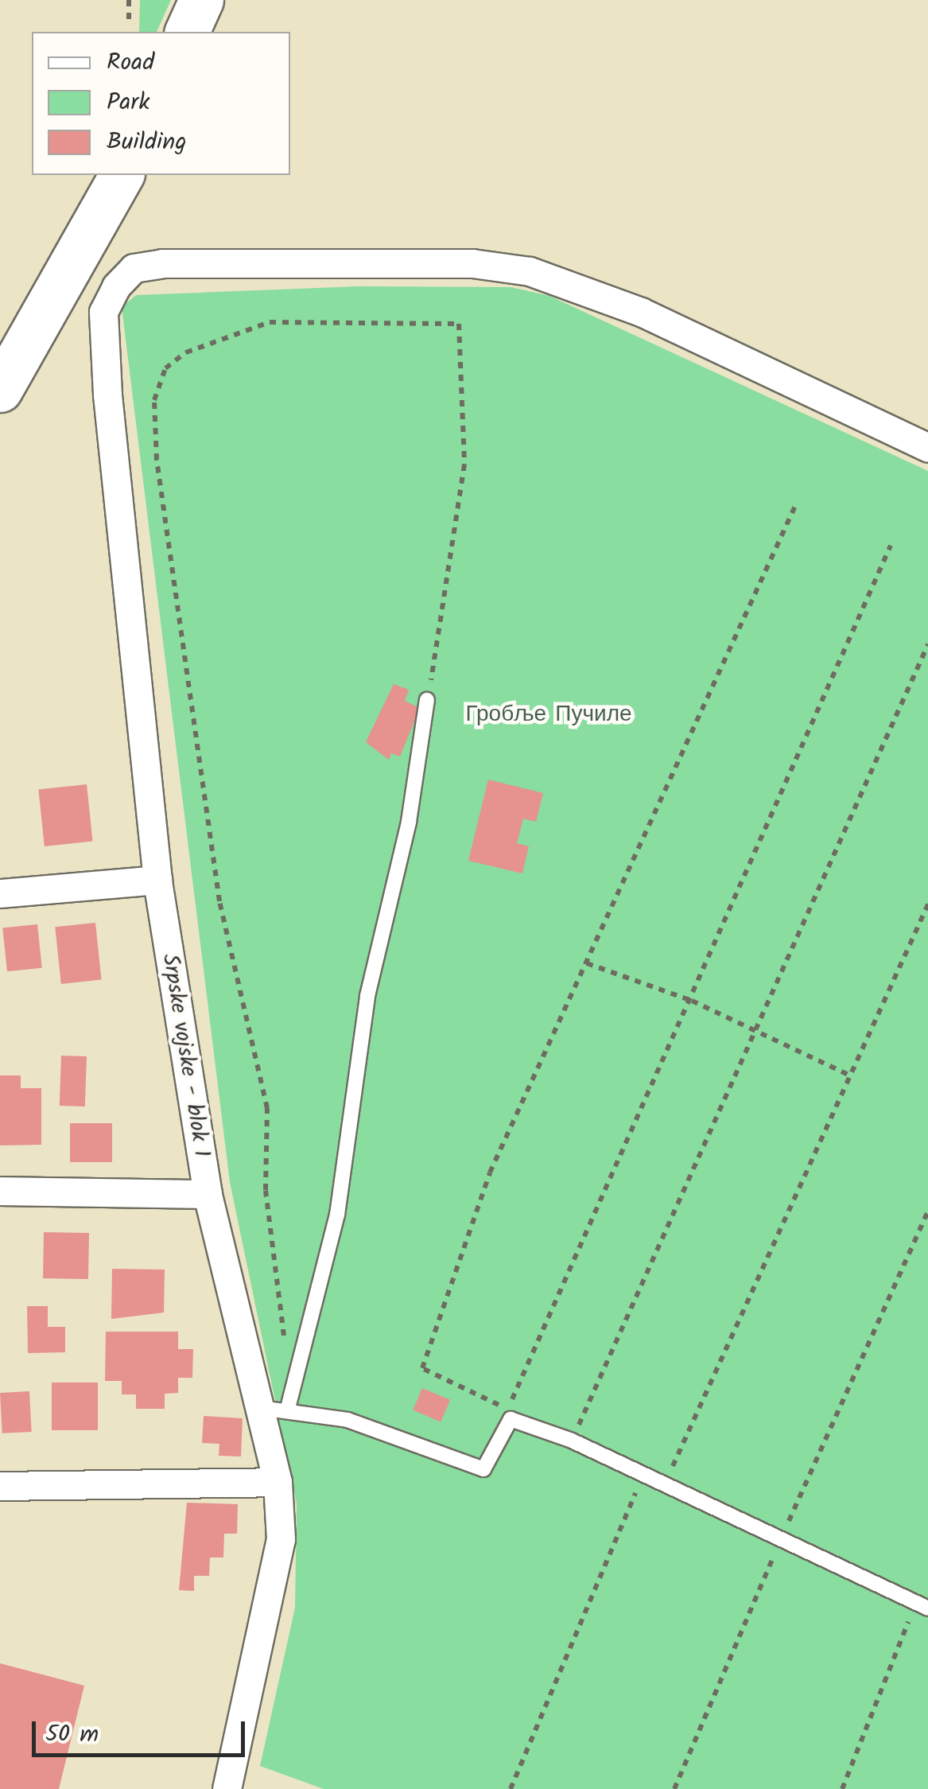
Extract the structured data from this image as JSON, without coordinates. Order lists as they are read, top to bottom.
{
  "streets": {
    "street": ["Srpske vojske - blok 1"]
  },
  "parks": ["Гробље Пучиле"],
  "legend": ["Road", "Park", "Building"],
  "scale_bar": "50 m"
}
